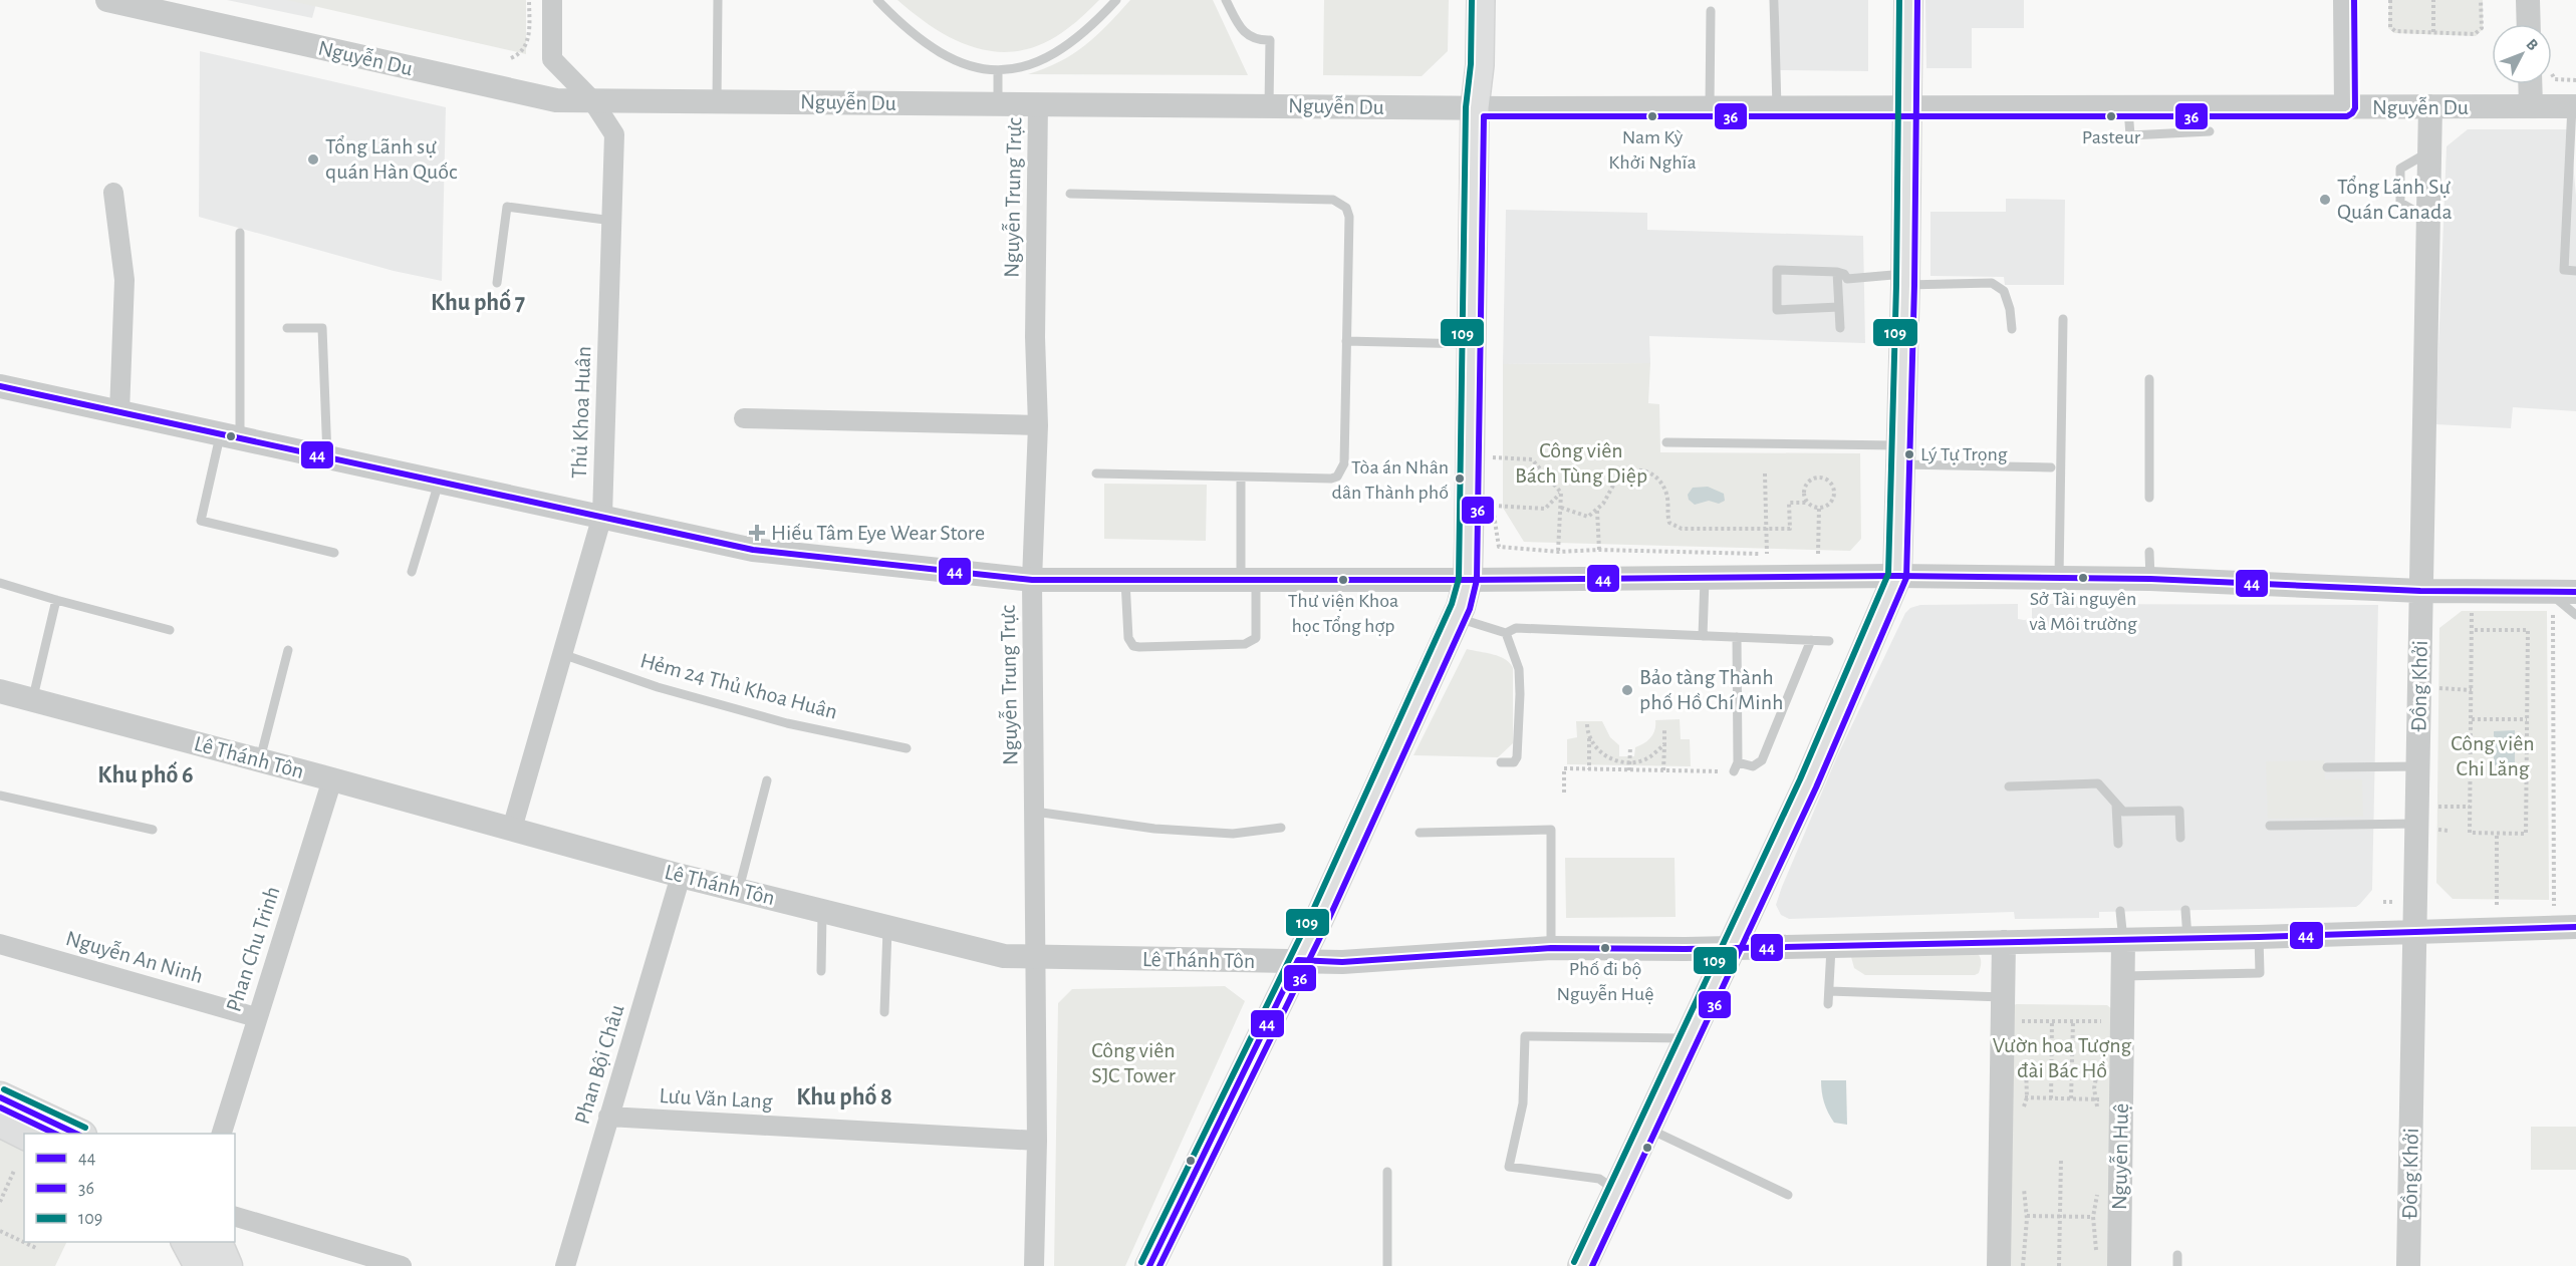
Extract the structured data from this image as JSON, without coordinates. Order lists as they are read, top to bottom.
{
  "streets": {
    "street": [
      "Nguyễn Du",
      "Nguyễn Trung Trực",
      "Thủ Khoa Huân",
      "Ðồng Khởi",
      "Lê Thánh Tôn",
      "Phan Chu Trinh",
      "Nguyễn An Ninh",
      "Phan Bội Châu",
      "Lưu Văn Lang",
      "Nguyễn Huệ"
    ],
    "lane": ["Hẻm 24 Thủ Khoa Huân"]
  },
  "crossings": [
    ["Nguyễn Du", "Nguyễn Trung Trực"],
    ["Nguyễn Du", "Thủ Khoa Huân"],
    ["Nguyễn Du", "Ðồng Khởi"],
    ["Nguyễn Trung Trực", "Lê Thánh Tôn"],
    ["Nguyễn Trung Trực", "Lưu Văn Lang"],
    ["Thủ Khoa Huân", "Hẻm 24 Thủ Khoa Huân"],
    ["Thủ Khoa Huân", "Lê Thánh Tôn"],
    ["Ðồng Khởi", "Lê Thánh Tôn"],
    ["Lê Thánh Tôn", "Phan Chu Trinh"],
    ["Lê Thánh Tôn", "Phan Bội Châu"],
    ["Lê Thánh Tôn", "Nguyễn Huệ"],
    ["Phan Chu Trinh", "Nguyễn An Ninh"],
    ["Phan Bội Châu", "Lưu Văn Lang"]
  ],
  "districts": ["Khu phố 7", "Khu phố 6", "Khu phố 8"],
  "parks": [
    "Công viên Bách Tùng Diệp",
    "Công viên Chi Lăng",
    "Vườn hoa Tượng đài Bác Hồ",
    "Công viên SJC Tower"
  ],
  "places": {
    "other": [
      "Nam Kỳ Khởi Nghĩa",
      "Pasteur",
      "Tổng Lãnh sự quán Hàn Quốc",
      "Tổng Lãnh Sự Quán Canada",
      "Lý Tự Trọng",
      "Tòa án Nhân dân Thành phố",
      "Sở Tài nguyên và Môi trường",
      "Thư viện Khoa học Tổng hợp",
      "Bảo tàng Thành phố Hồ Chí Minh",
      "Phố đi bộ Nguyễn Huệ"
    ],
    "health": ["Hiếu Tâm Eye Wear Store"]
  },
  "lines": ["transit line 36", "transit line 109", "transit line 44"],
  "legend": ["44", "36", "109"],
  "north": "top right"
}
